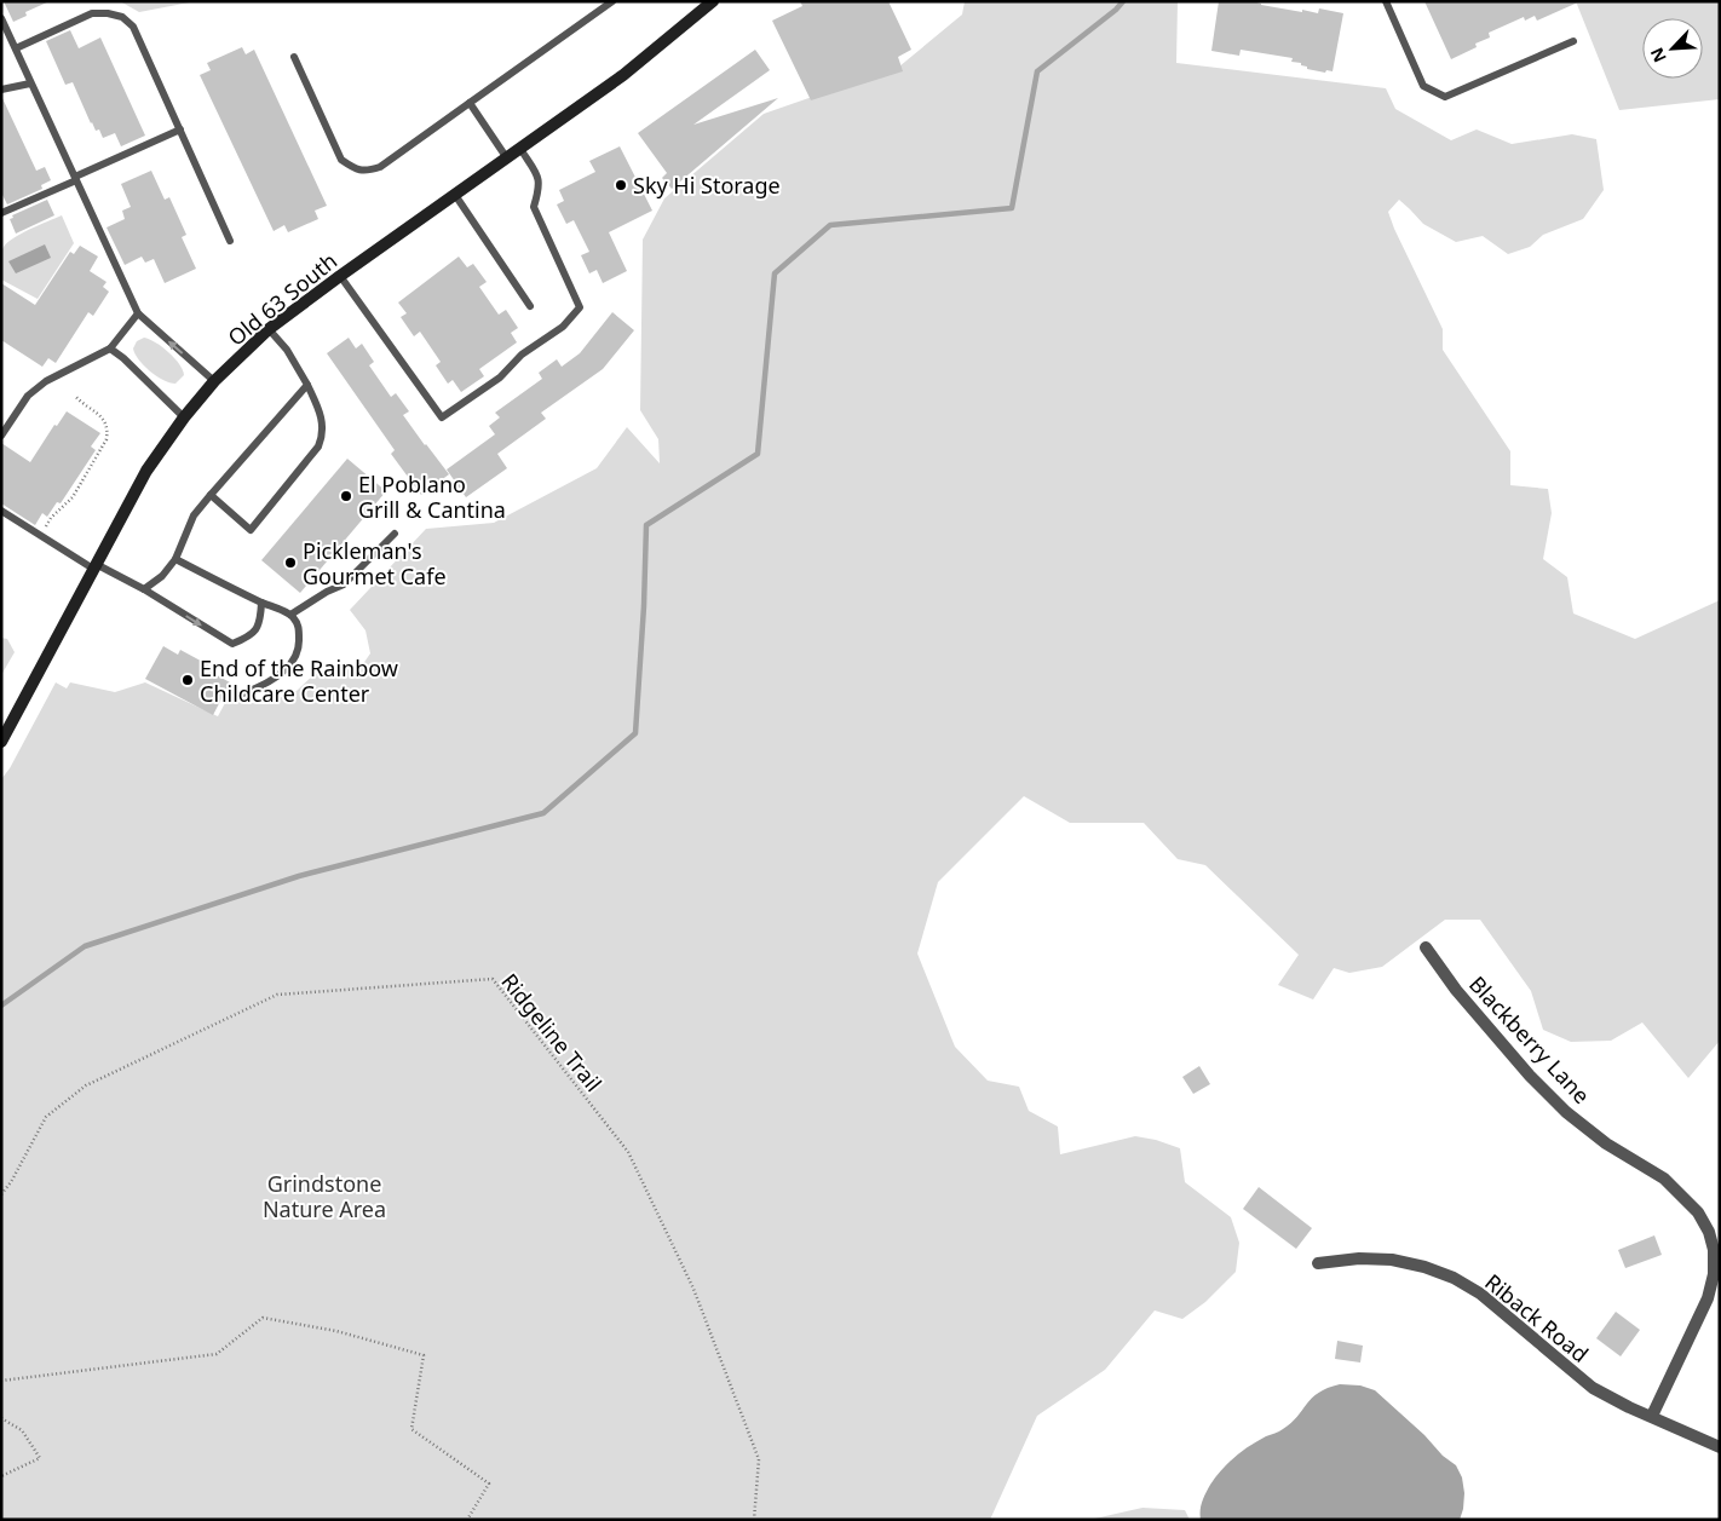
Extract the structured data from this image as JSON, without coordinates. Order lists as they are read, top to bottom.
{
  "streets": {
    "main road": ["Old 63 South"],
    "street": ["Blackberry Lane", "Riback Road"],
    "path": ["Ridgeline Trail"]
  },
  "crossings": [
    ["Blackberry Lane", "Riback Road"]
  ],
  "parks": ["Grindstone Nature Area"],
  "places": [
    "Sky Hi Storage",
    "El Poblano Grill & Cantina",
    "Pickleman's Gourmet Cafe",
    "End of the Rainbow Childcare Center"
  ],
  "north": "bottom left"
}
